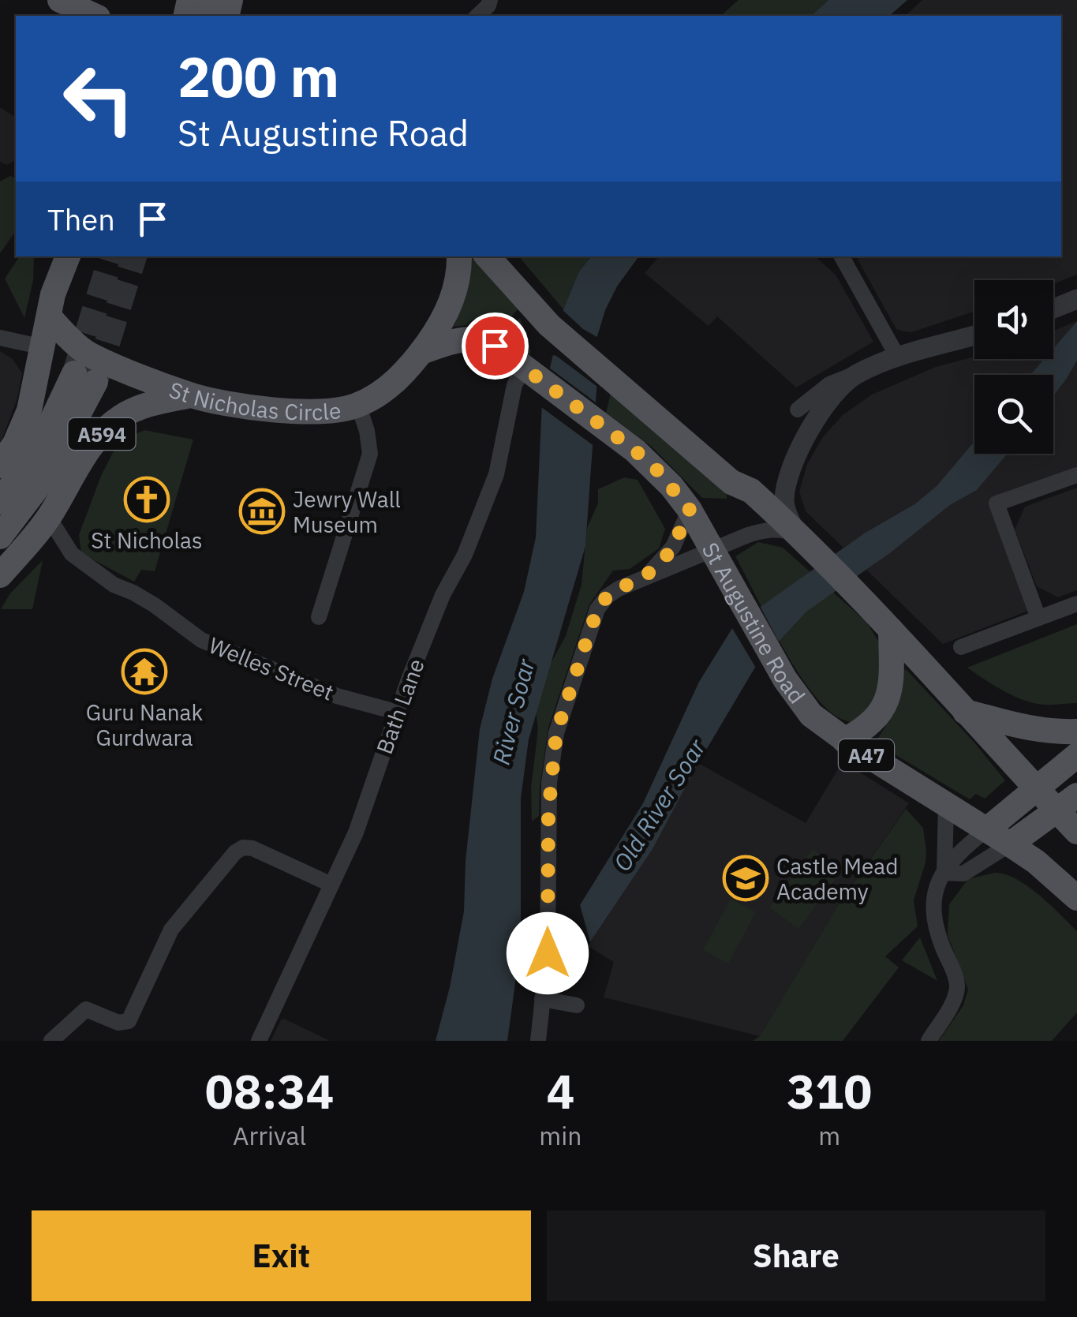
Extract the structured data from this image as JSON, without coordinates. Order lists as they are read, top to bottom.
{
  "streets": {
    "main road": [
      "St Nicholas Circle",
      "A594",
      "St Augustine Road",
      "A47"
    ],
    "street": ["Welles Street", "Bath Lane"]
  },
  "crossings": [
    ["St Nicholas Circle", "A594"],
    ["St Nicholas Circle", "St Augustine Road"],
    ["A594", "Welles Street"],
    ["St Augustine Road", "Bath Lane"],
    ["St Augustine Road", "A47"],
    ["Welles Street", "Bath Lane"]
  ],
  "water": ["River Soar", "Old River Soar"],
  "places": {
    "church": ["St Nicholas"],
    "museum": ["Jewry Wall Museum"],
    "temple": ["Guru Nanak Gurdwara"],
    "school or university": ["Castle Mead Academy"]
  },
  "page": {
    "turn": ["200 m", "St Augustine Road"],
    "then": "Then",
    "eta": [
      "08:34",
      "Arrival",
      "4",
      "min",
      "310",
      "m"
    ],
    "buttons": ["Exit", "Share"]
  }
}
